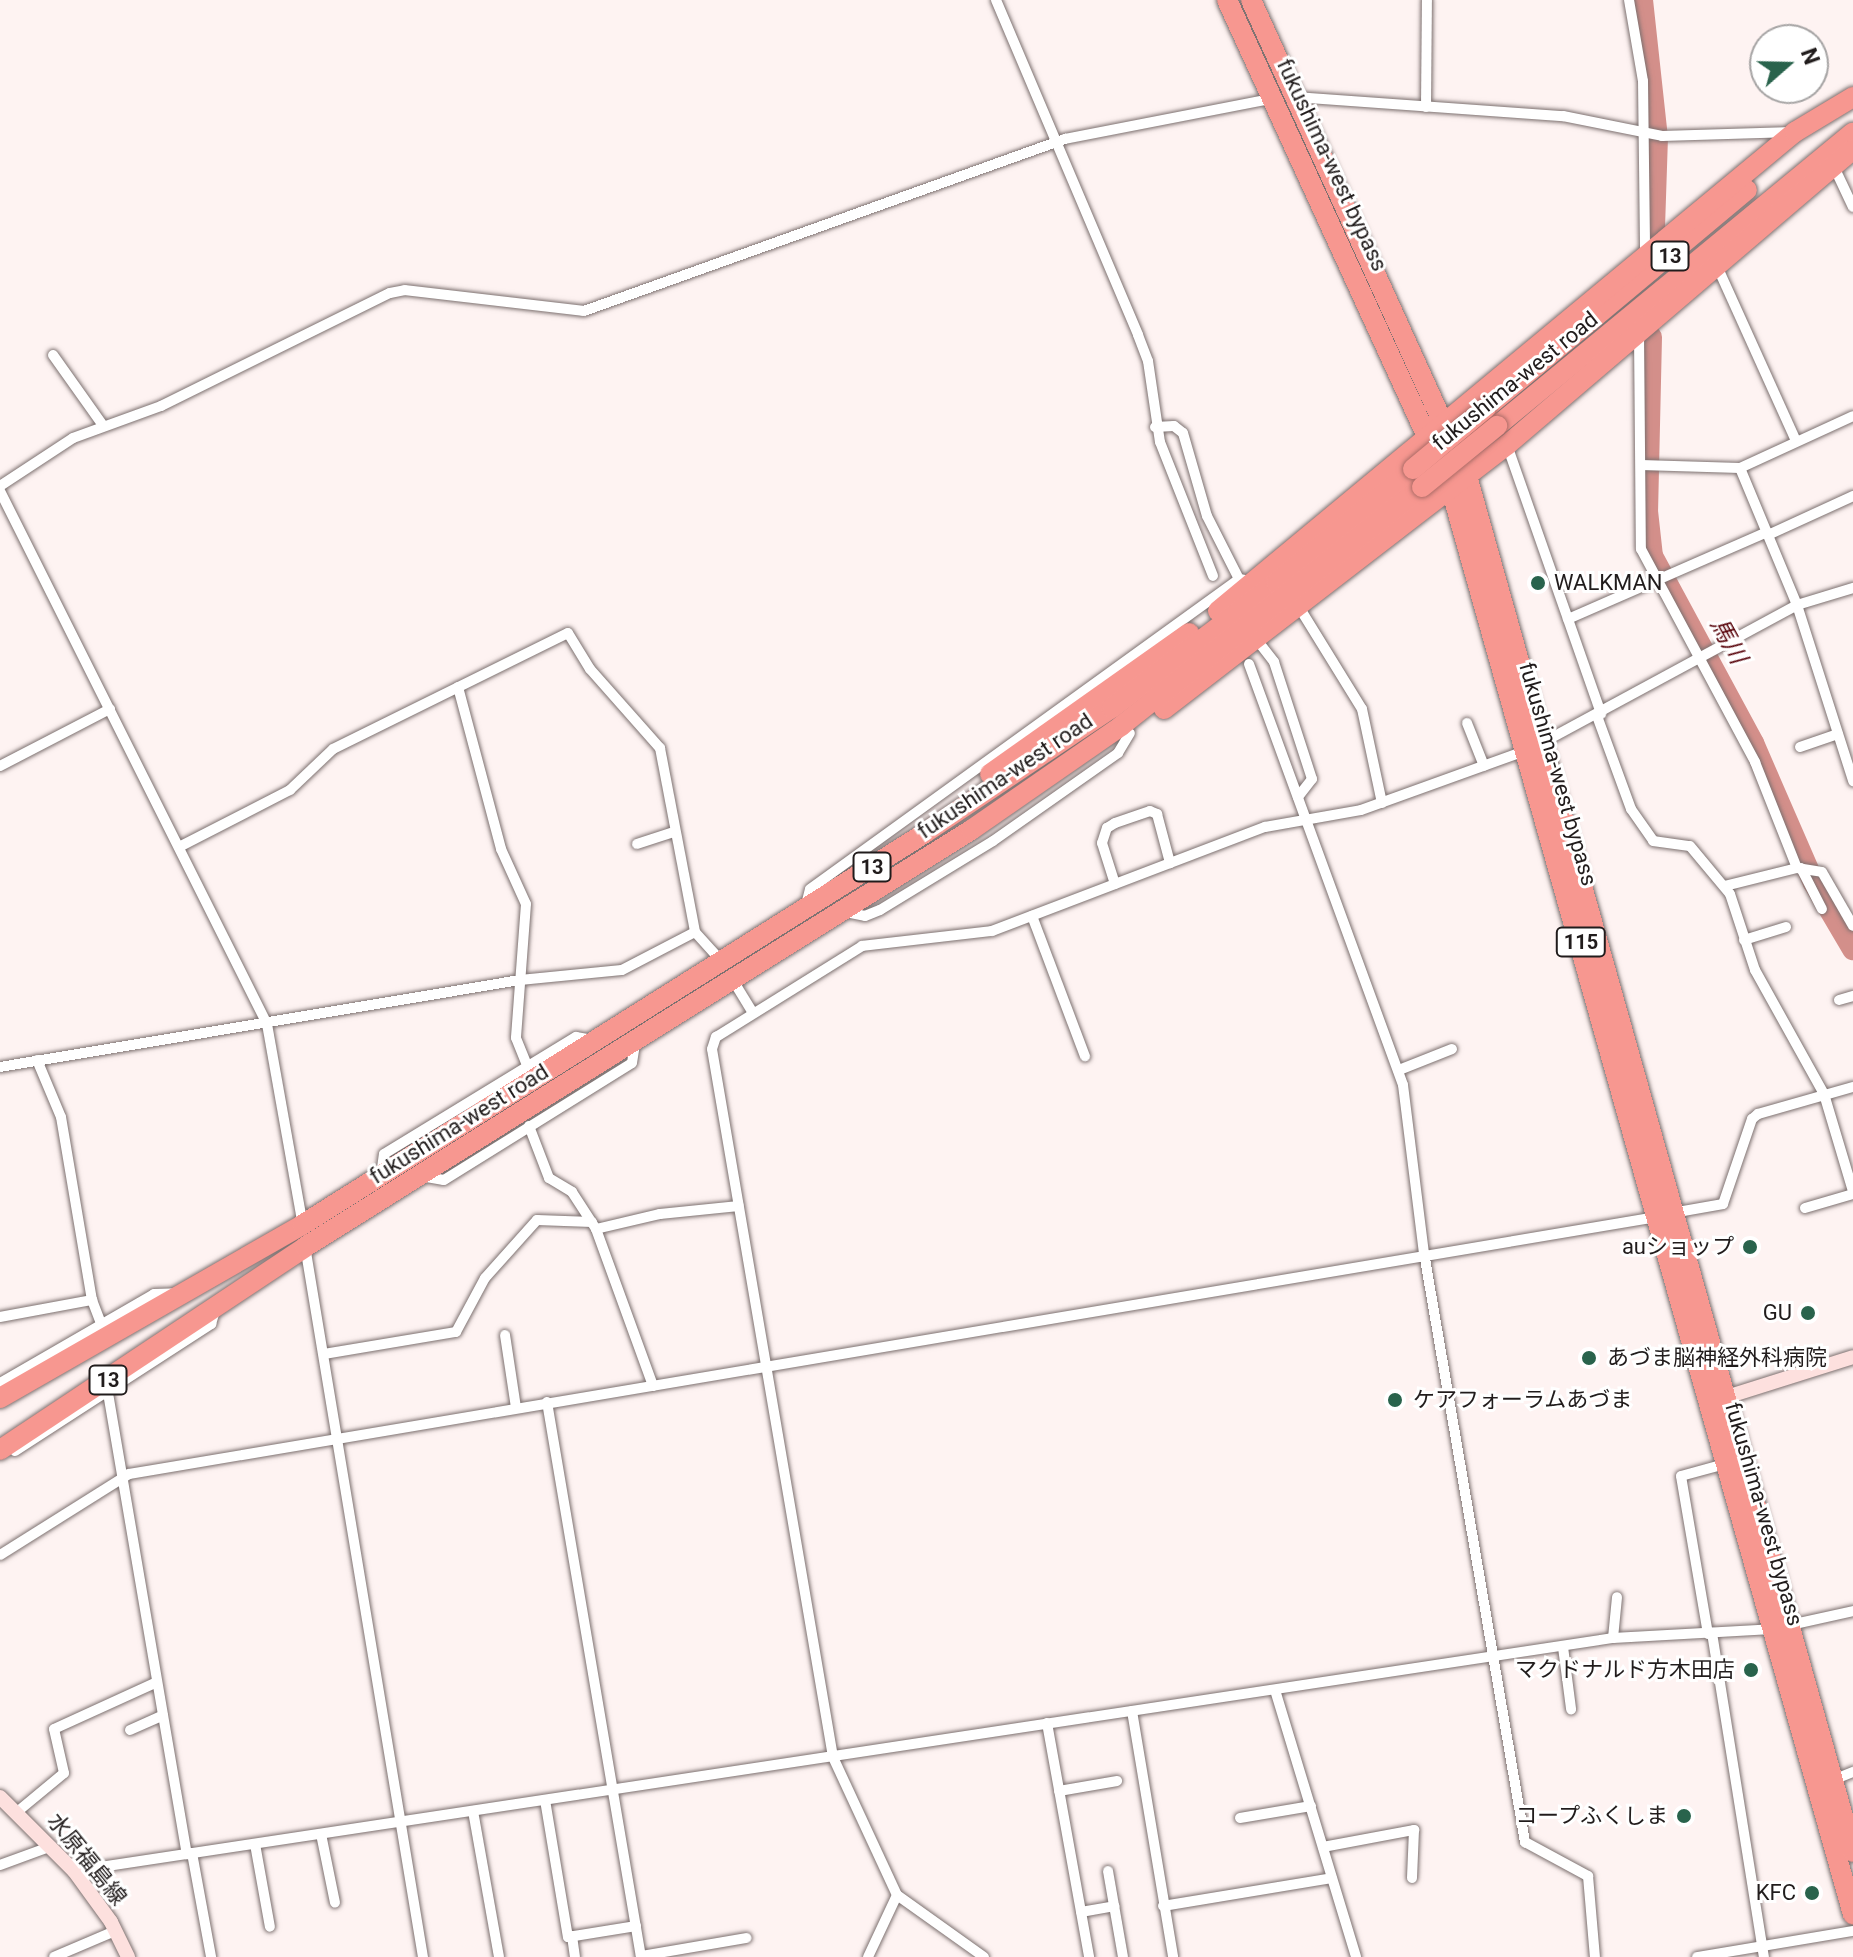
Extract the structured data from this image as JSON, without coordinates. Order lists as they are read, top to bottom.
{
  "streets": {
    "highway": [
      "fukushima-west bypass",
      "13",
      "fukushima-west road",
      "115"
    ],
    "main road": ["水原福島線"]
  },
  "water": ["馬川"],
  "places": [
    "WALKMAN",
    "auショップ",
    "GU",
    "あづま脳神経外科病院",
    "ケアフォーラムあづま",
    "マクドナルド方木田店",
    "コープふくしま",
    "KFC"
  ],
  "north": "right"
}
